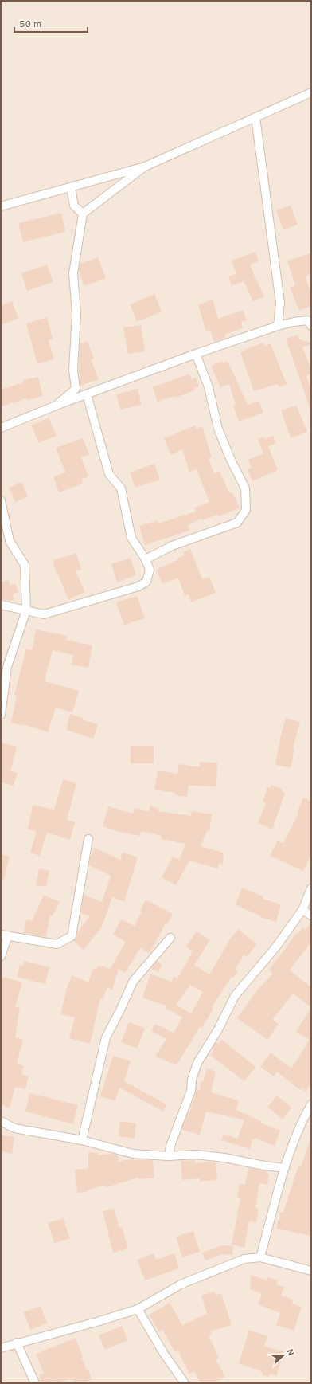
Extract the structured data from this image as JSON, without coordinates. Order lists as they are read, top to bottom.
{
  "scale_bar": "50 m",
  "north": "right"
}
